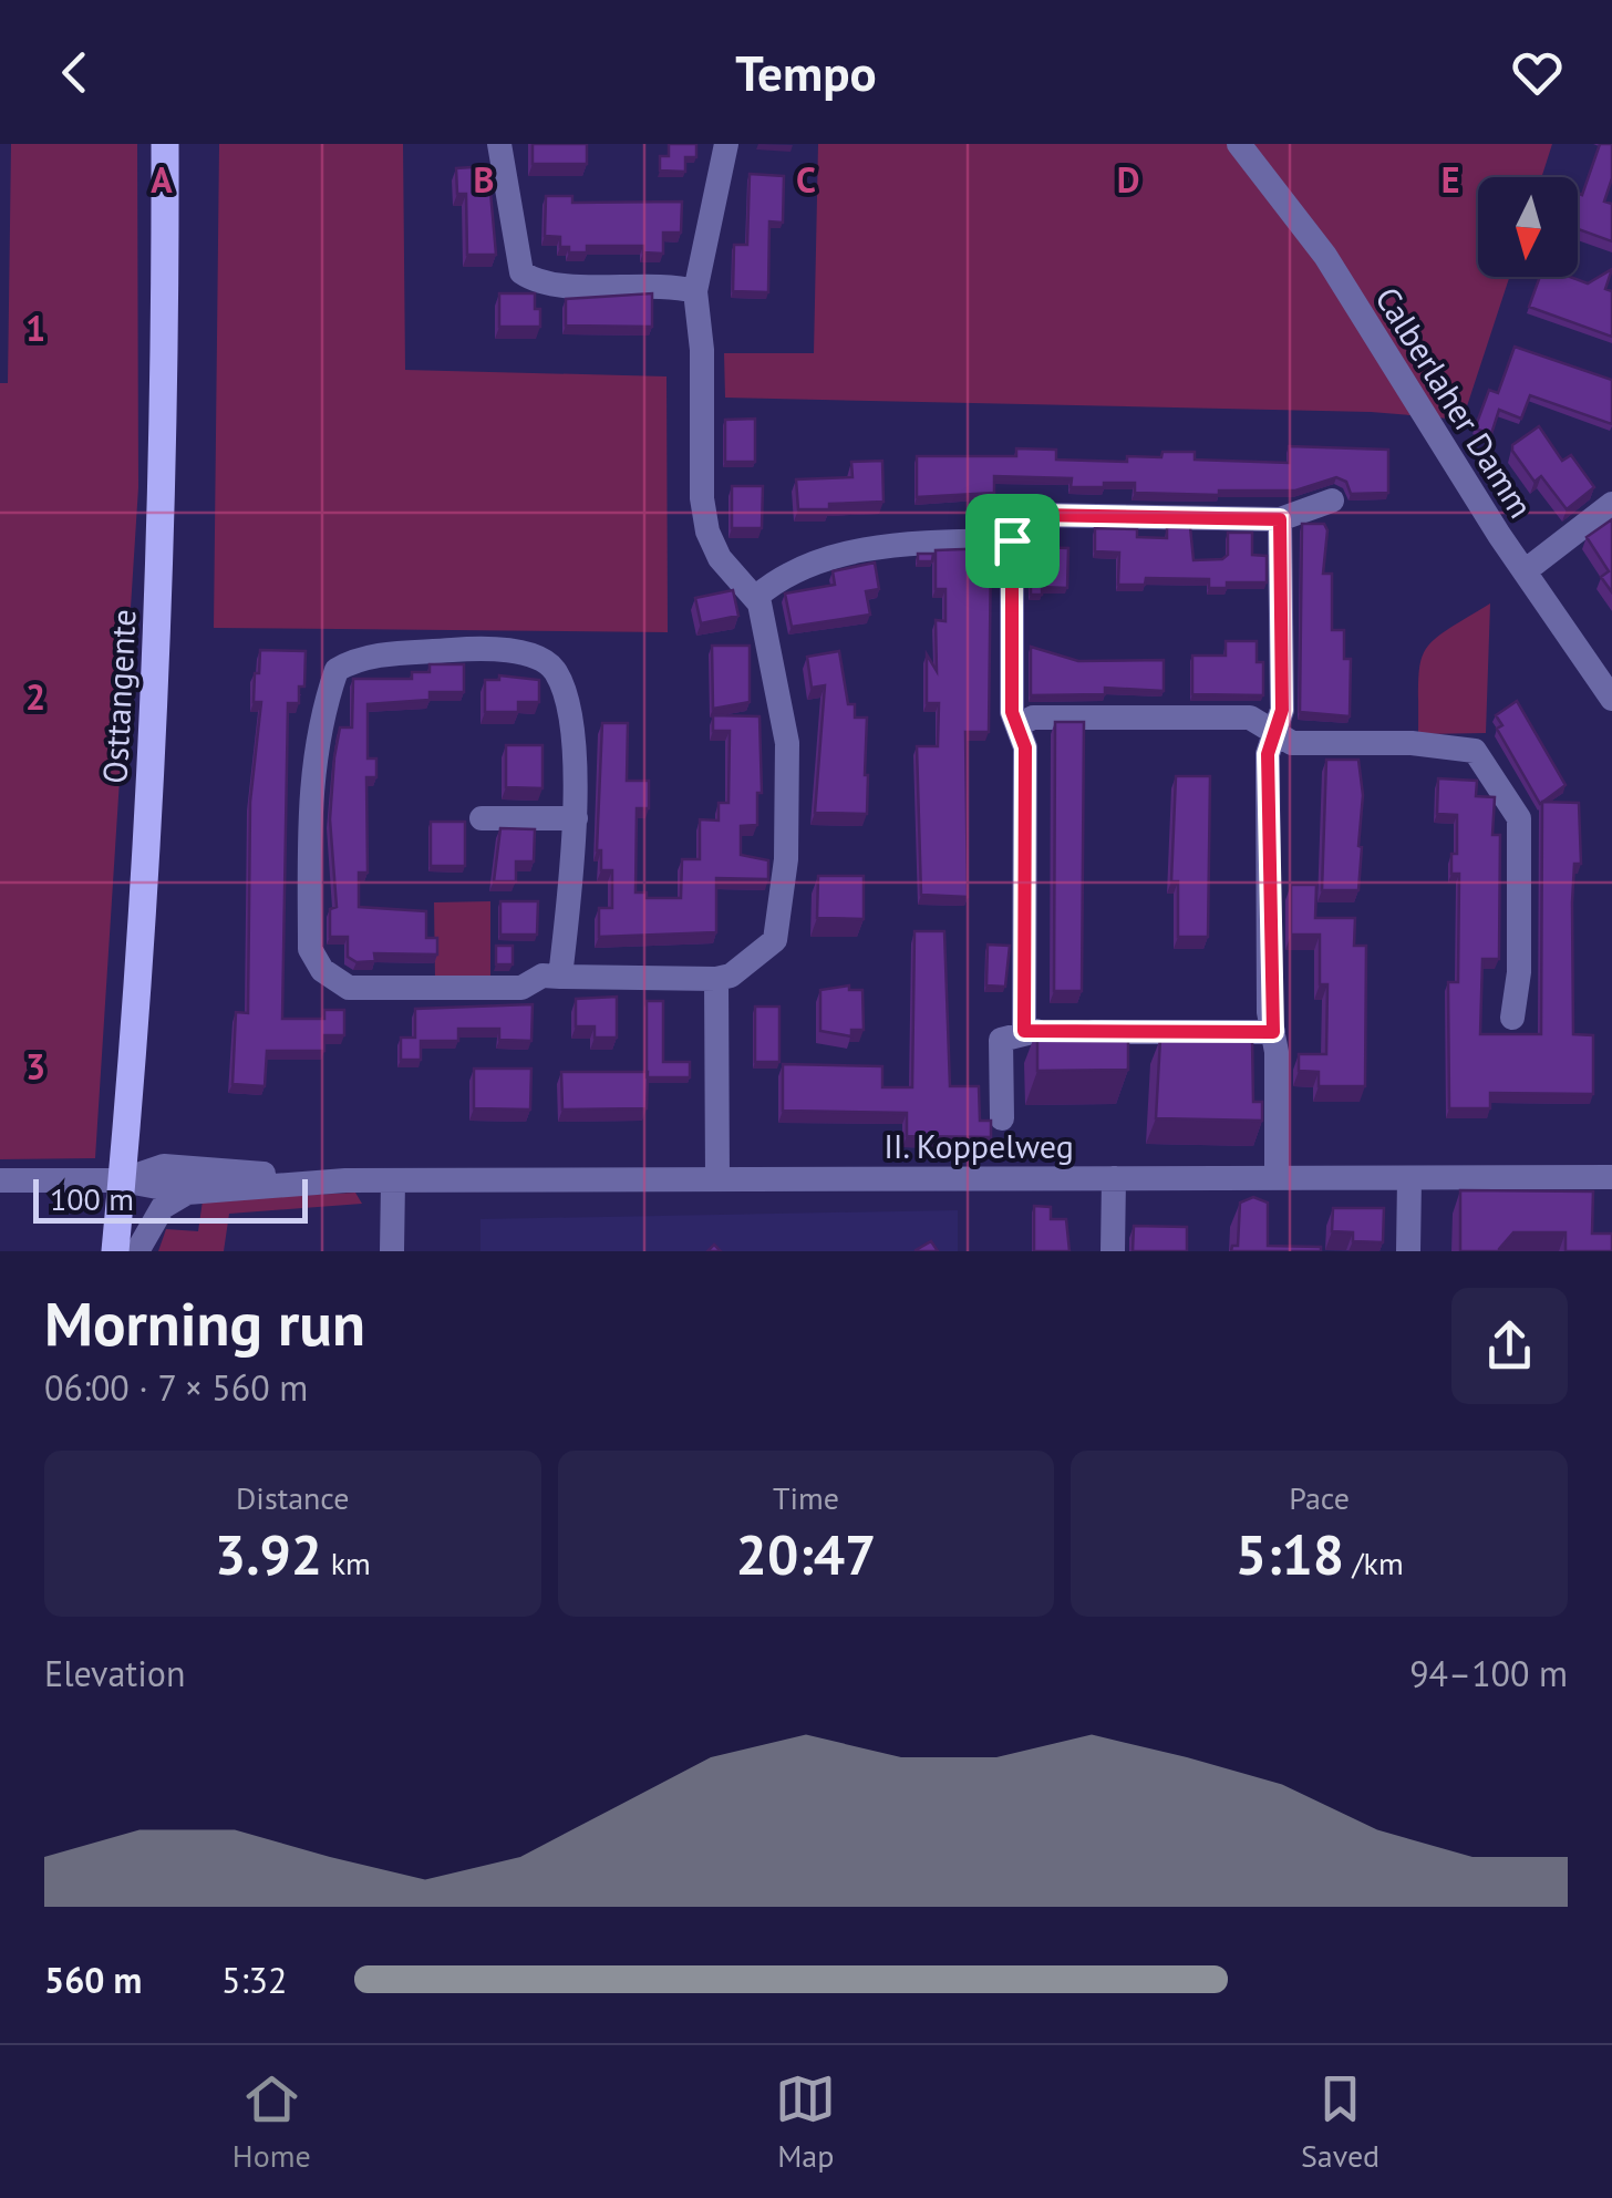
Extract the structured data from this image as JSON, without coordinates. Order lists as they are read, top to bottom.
{
  "streets": {
    "main road": ["Osttangente"],
    "street": ["Calberlaher Damm", "II. Koppelweg"]
  },
  "crossings": [
    ["Osttangente", "II. Koppelweg"]
  ],
  "scale_bar": "100 m",
  "north": "bottom",
  "page": {
    "header": "Tempo",
    "scale": "100 m",
    "heading": ["Morning run", "06:00 · 7 × 560 m"],
    "stats": [
      ["Distance", "3.92 km"],
      ["Time", "20:47"],
      ["Pace", "5:18 /km"]
    ],
    "chart": ["Elevation", "94–100 m"],
    "list": [
      {
        "name": "560 m",
        "note": "5:32"
      }
    ],
    "tabs": ["Home", "Map", "Saved"]
  },
  "grid": {
    "columns": [
      "A",
      "B",
      "C",
      "D",
      "E"
    ],
    "rows": ["1", "2", "3"]
  }
}
